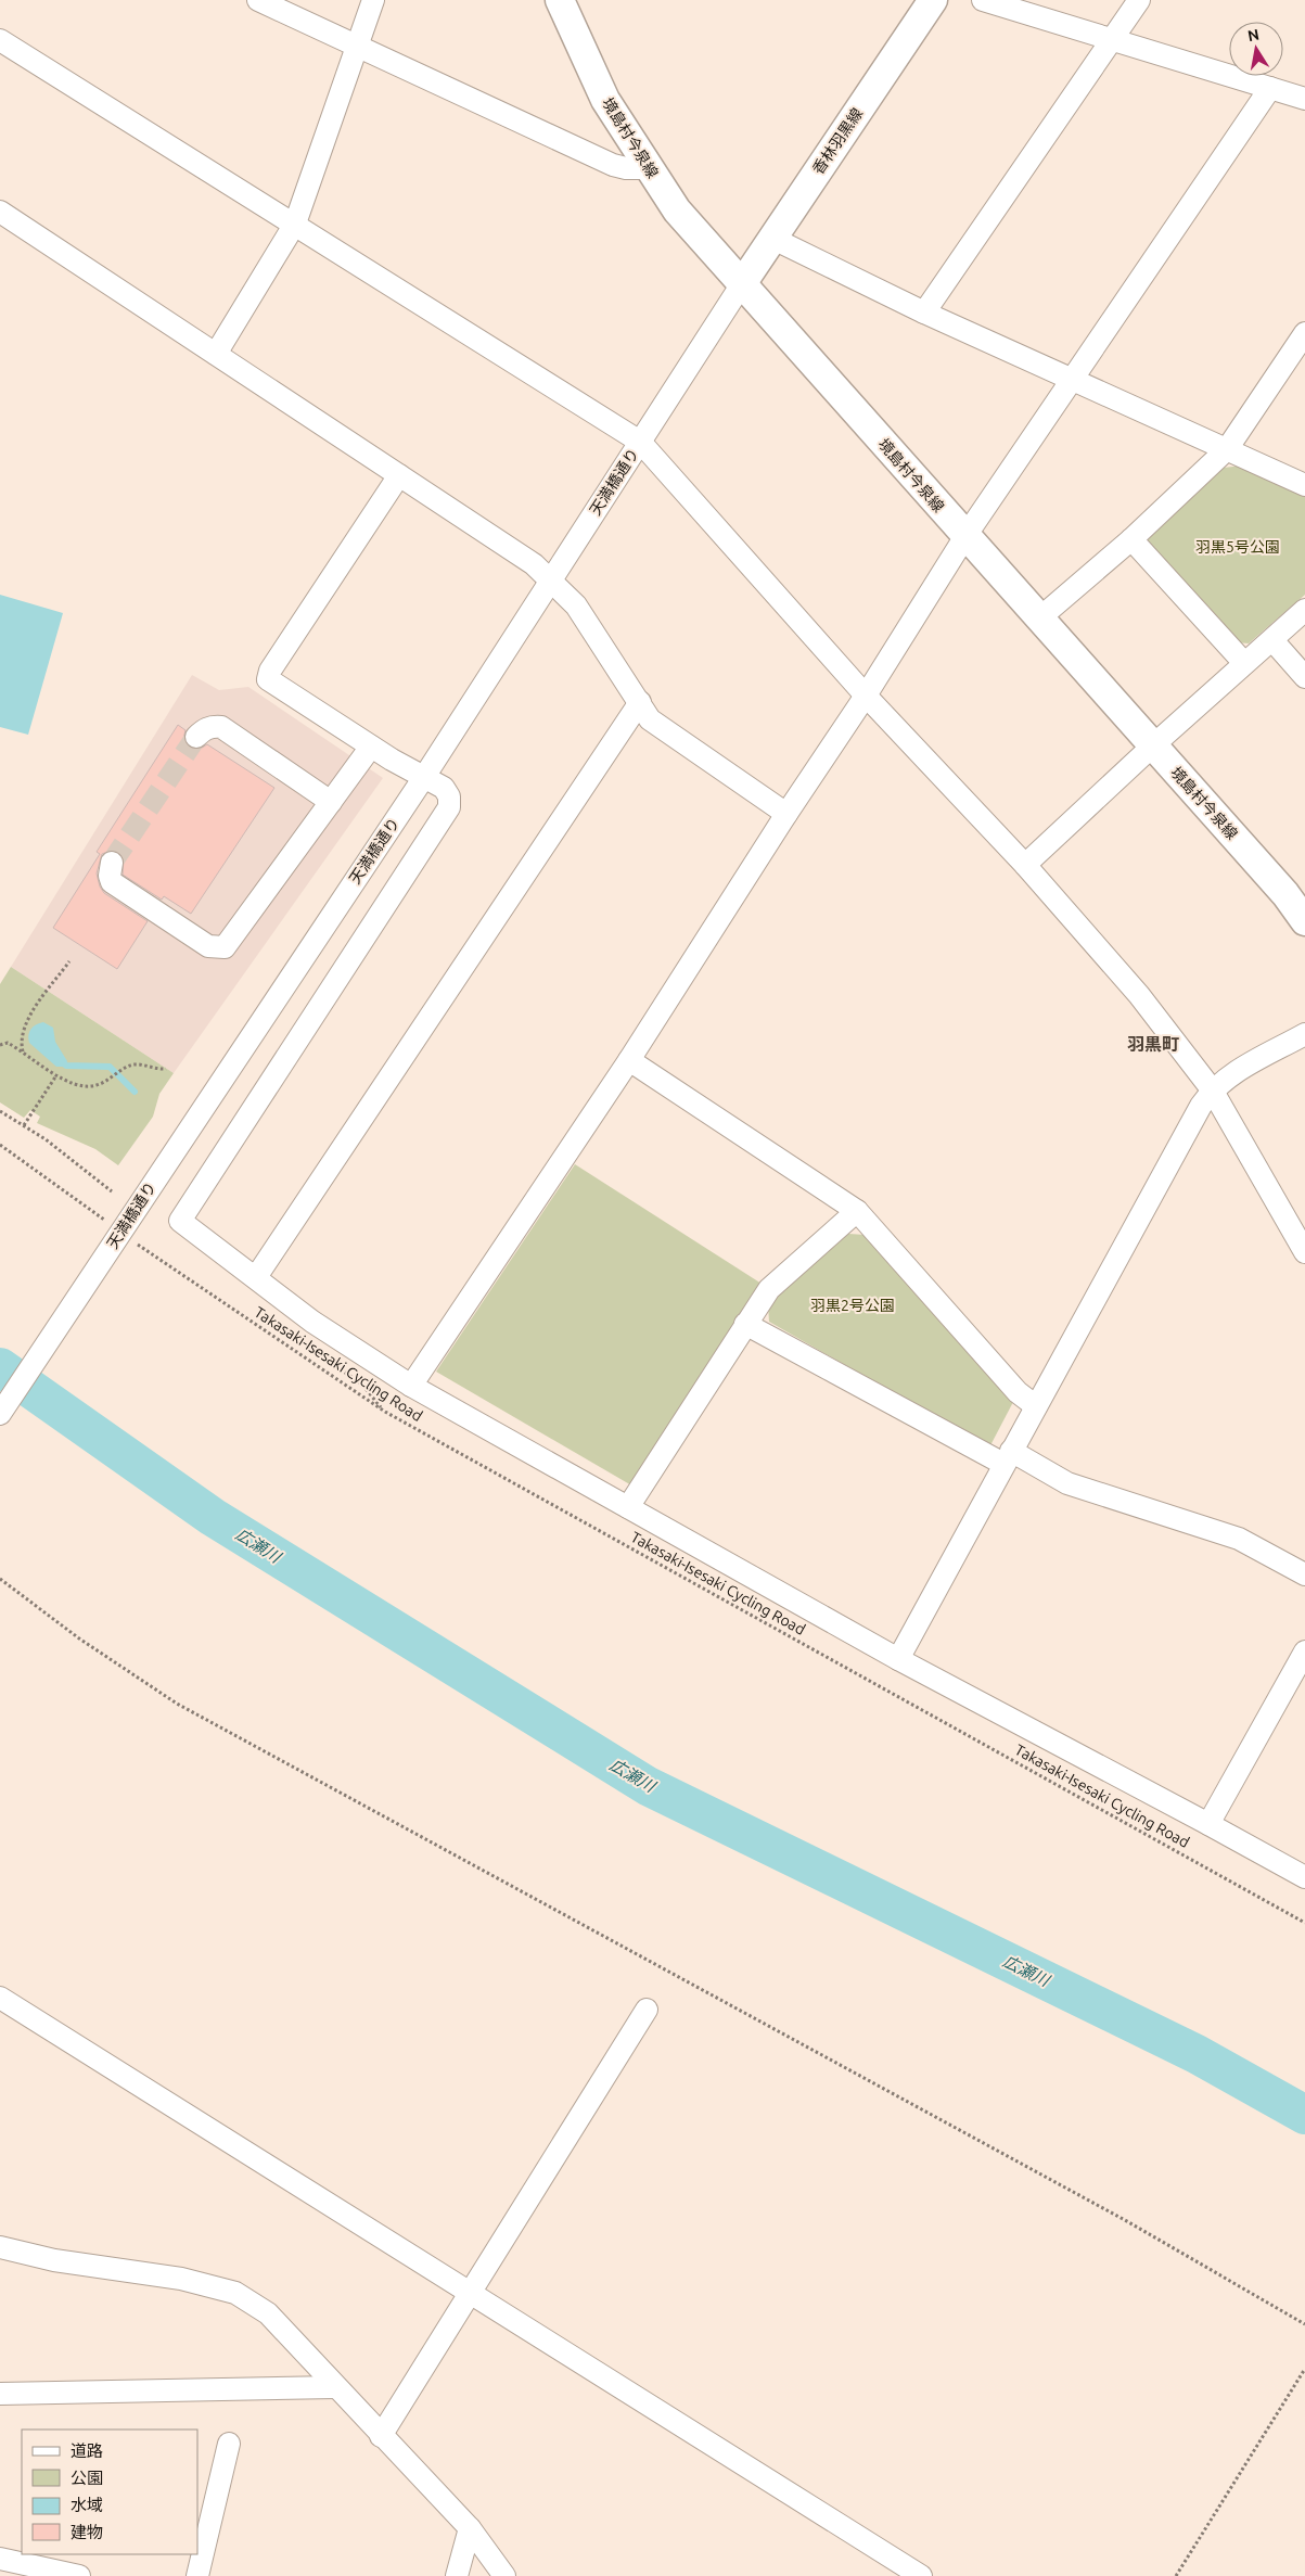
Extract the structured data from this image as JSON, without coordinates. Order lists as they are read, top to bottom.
{
  "streets": {
    "main road": ["境島村今泉線", "香林羽黒線"],
    "street": ["天満橋通り"],
    "path": ["Takasaki-Isesaki Cycling Road"]
  },
  "crossings": [
    ["境島村今泉線", "香林羽黒線"],
    ["境島村今泉線", "天満橋通り"],
    ["香林羽黒線", "天満橋通り"],
    ["天満橋通り", "Takasaki-Isesaki Cycling Road"]
  ],
  "districts": ["羽黒町"],
  "water": ["広瀬川"],
  "parks": ["羽黒5号公園", "羽黒2号公園"],
  "legend": [
    "道路",
    "公園",
    "水域",
    "建物"
  ],
  "north": "top"
}
